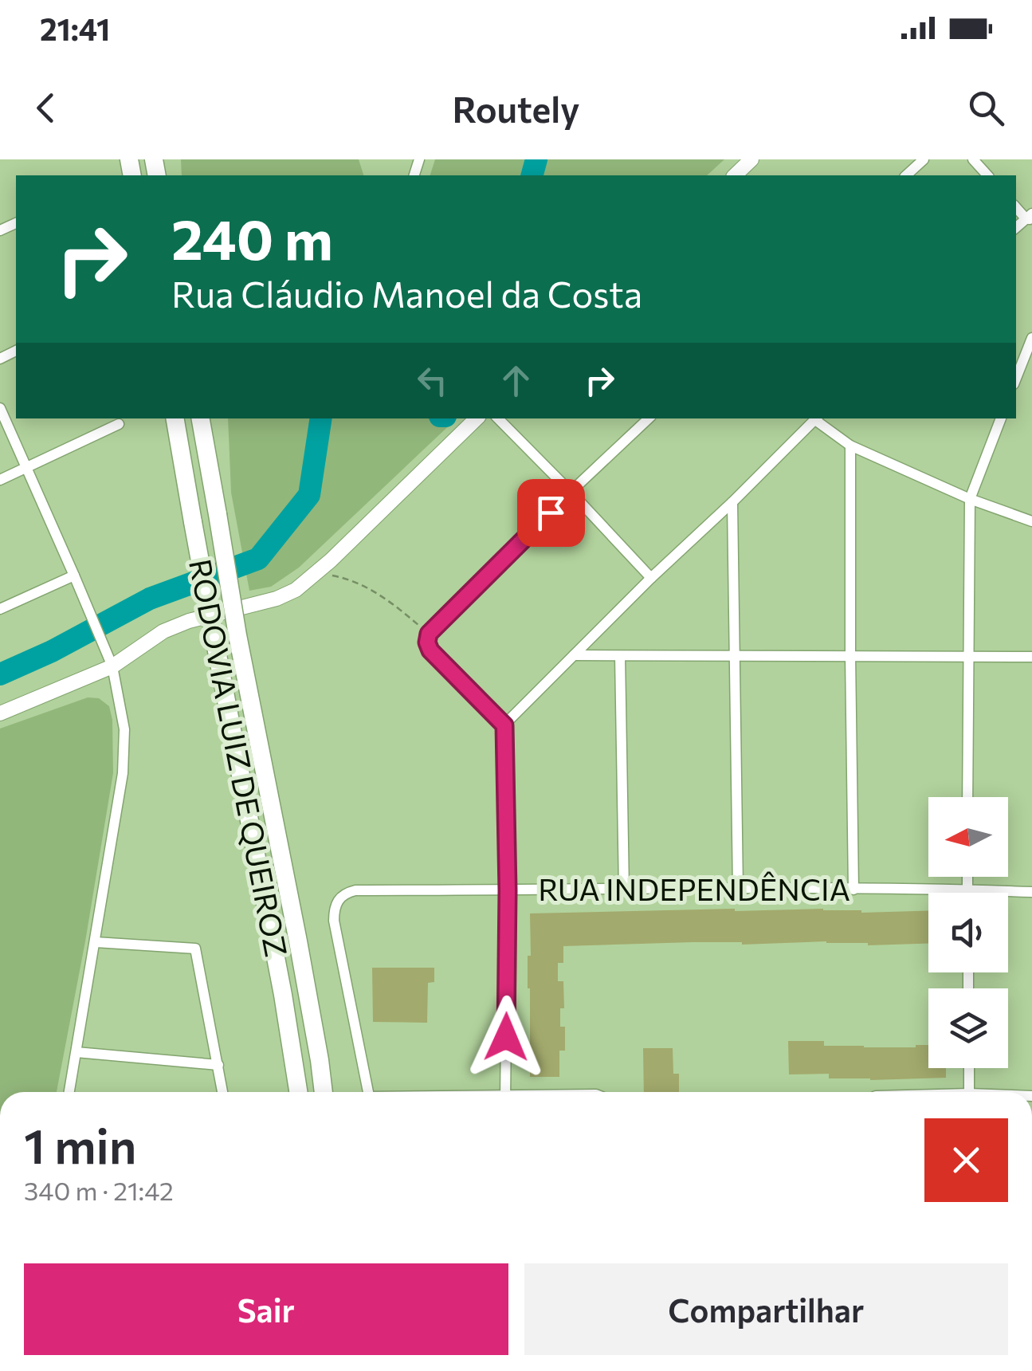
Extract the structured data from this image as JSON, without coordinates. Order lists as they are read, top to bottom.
{
  "streets": {
    "highway": ["RODOVIA LUIZ DE QUEIROZ"],
    "street": ["RUA INDEPENDÊNCIA"]
  },
  "north": "left",
  "page": {
    "status": "21:41",
    "header": "Routely",
    "turn": ["240 m", "Rua Cláudio Manoel da Costa"],
    "heading": ["1 min", "340 m · 21:42"],
    "buttons": ["Sair", "Compartilhar"]
  }
}
